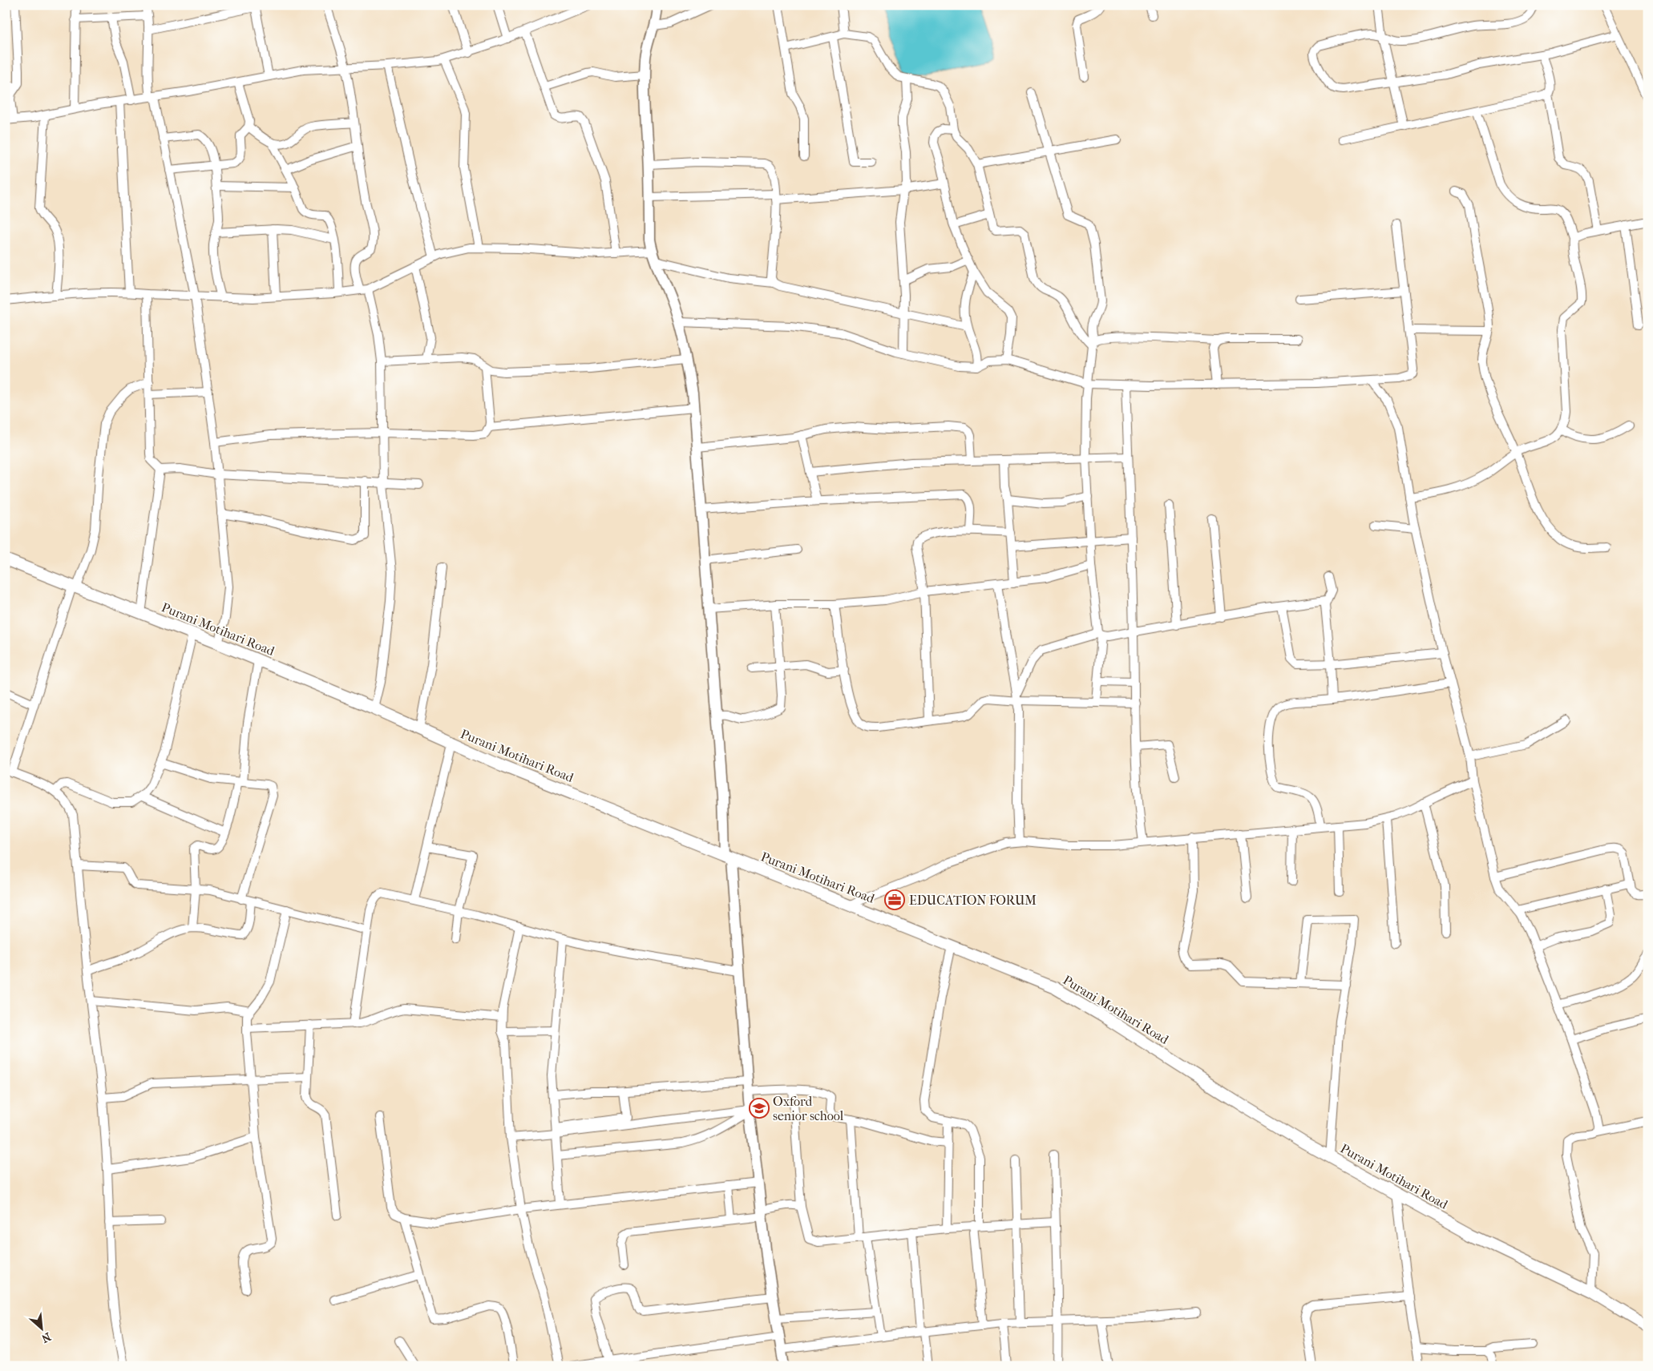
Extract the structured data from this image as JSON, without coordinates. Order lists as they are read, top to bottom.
{
  "streets": {
    "main road": ["Purani Motihari Road"]
  },
  "places": {
    "office": ["EDUCATION FORUM"],
    "school or university": ["Oxford senior school"]
  },
  "north": "bottom right"
}
